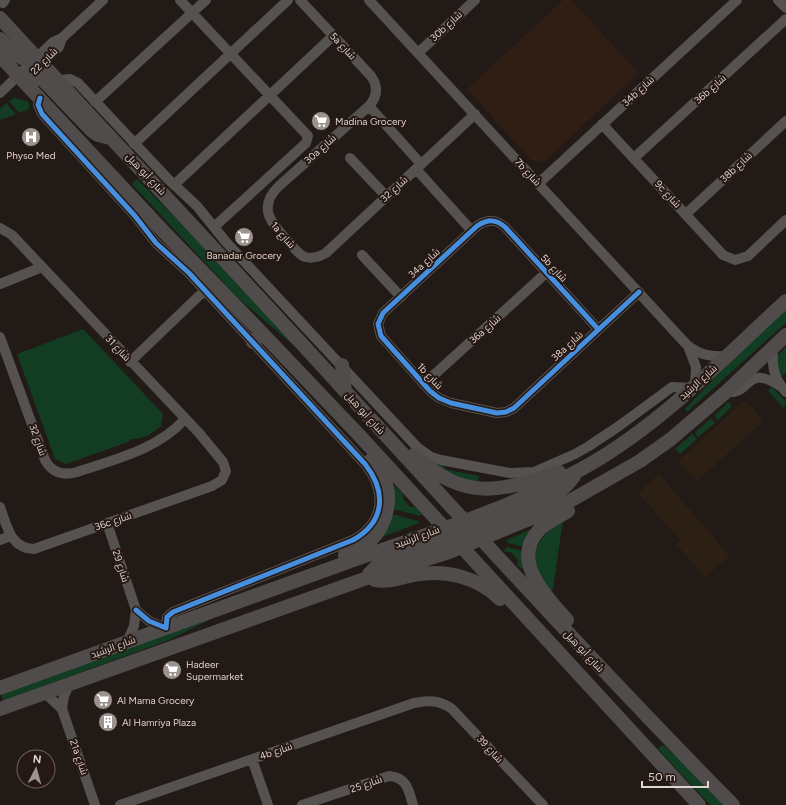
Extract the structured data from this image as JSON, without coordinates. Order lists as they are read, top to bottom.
{
  "streets": {
    "main road": ["شارع أبو هيل", "شارع الرشيد"],
    "street": [
      "30b شارع",
      "5a شارع",
      "شارع 22",
      "36b شارع",
      "34b شارع",
      "30a شارع",
      "38b شارع",
      "7b شارع",
      "شارع 32",
      "9c شارع",
      "1a شارع",
      "34a شارع",
      "5b شارع",
      "36a شارع",
      "38a شارع",
      "شارع 31",
      "1b شارع",
      "36c شارع",
      "شارع 29",
      "شارع 39",
      "4b شارع",
      "21a شارع",
      "شارع 25"
    ]
  },
  "crossings": [
    ["30b شارع", "7b شارع"],
    ["5a شارع", "30a شارع"],
    ["شارع 22", "شارع أبو هيل"],
    ["36b شارع", "9c شارع"],
    ["34b شارع", "7b شارع"],
    ["34b شارع", "9c شارع"],
    ["30a شارع", "1a شارع"],
    ["38b شارع", "9c شارع"],
    ["7b شارع", "شارع 32"],
    ["7b شارع", "38a شارع"],
    ["7b شارع", "شارع الرشيد"],
    ["شارع أبو هيل", "شارع الرشيد"],
    ["شارع 32", "1a شارع"],
    ["شارع 32", "شارع 31"],
    ["34a شارع", "5b شارع"],
    ["34a شارع", "1b شارع"],
    ["5b شارع", "36a شارع"],
    ["5b شارع", "38a شارع"],
    ["36a شارع", "1b شارع"],
    ["38a شارع", "1b شارع"],
    ["شارع 31", "36c شارع"],
    ["شارع الرشيد", "شارع 29"],
    ["شارع الرشيد", "21a شارع"],
    ["36c شارع", "شارع 29"],
    ["شارع 39", "4b شارع"]
  ],
  "places": {
    "supermarket": [
      "Madina Grocery",
      "Banadar Grocery",
      "Hadeer Supermarket",
      "Al Mama Grocery"
    ],
    "hospital": ["Physo Med"],
    "building": ["Al Hamriya Plaza"]
  },
  "scale_bar": "50 m",
  "north": "top"
}
